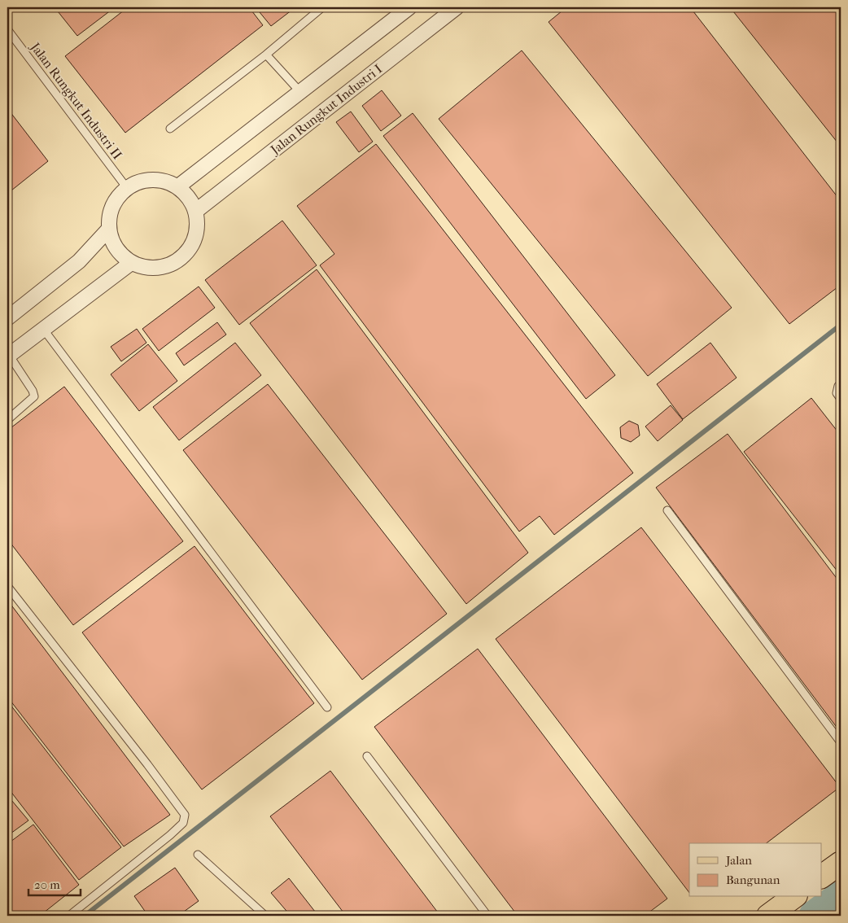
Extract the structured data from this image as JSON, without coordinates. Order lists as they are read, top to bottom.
{
  "streets": {
    "street": ["Jalan Rungkut Industri I"],
    "lane": ["Jalan Rungkut Industri II"]
  },
  "crossings": [
    ["Jalan Rungkut Industri II", "Jalan Rungkut Industri I"]
  ],
  "legend": ["Jalan", "Bangunan"],
  "scale_bar": "20 m"
}
